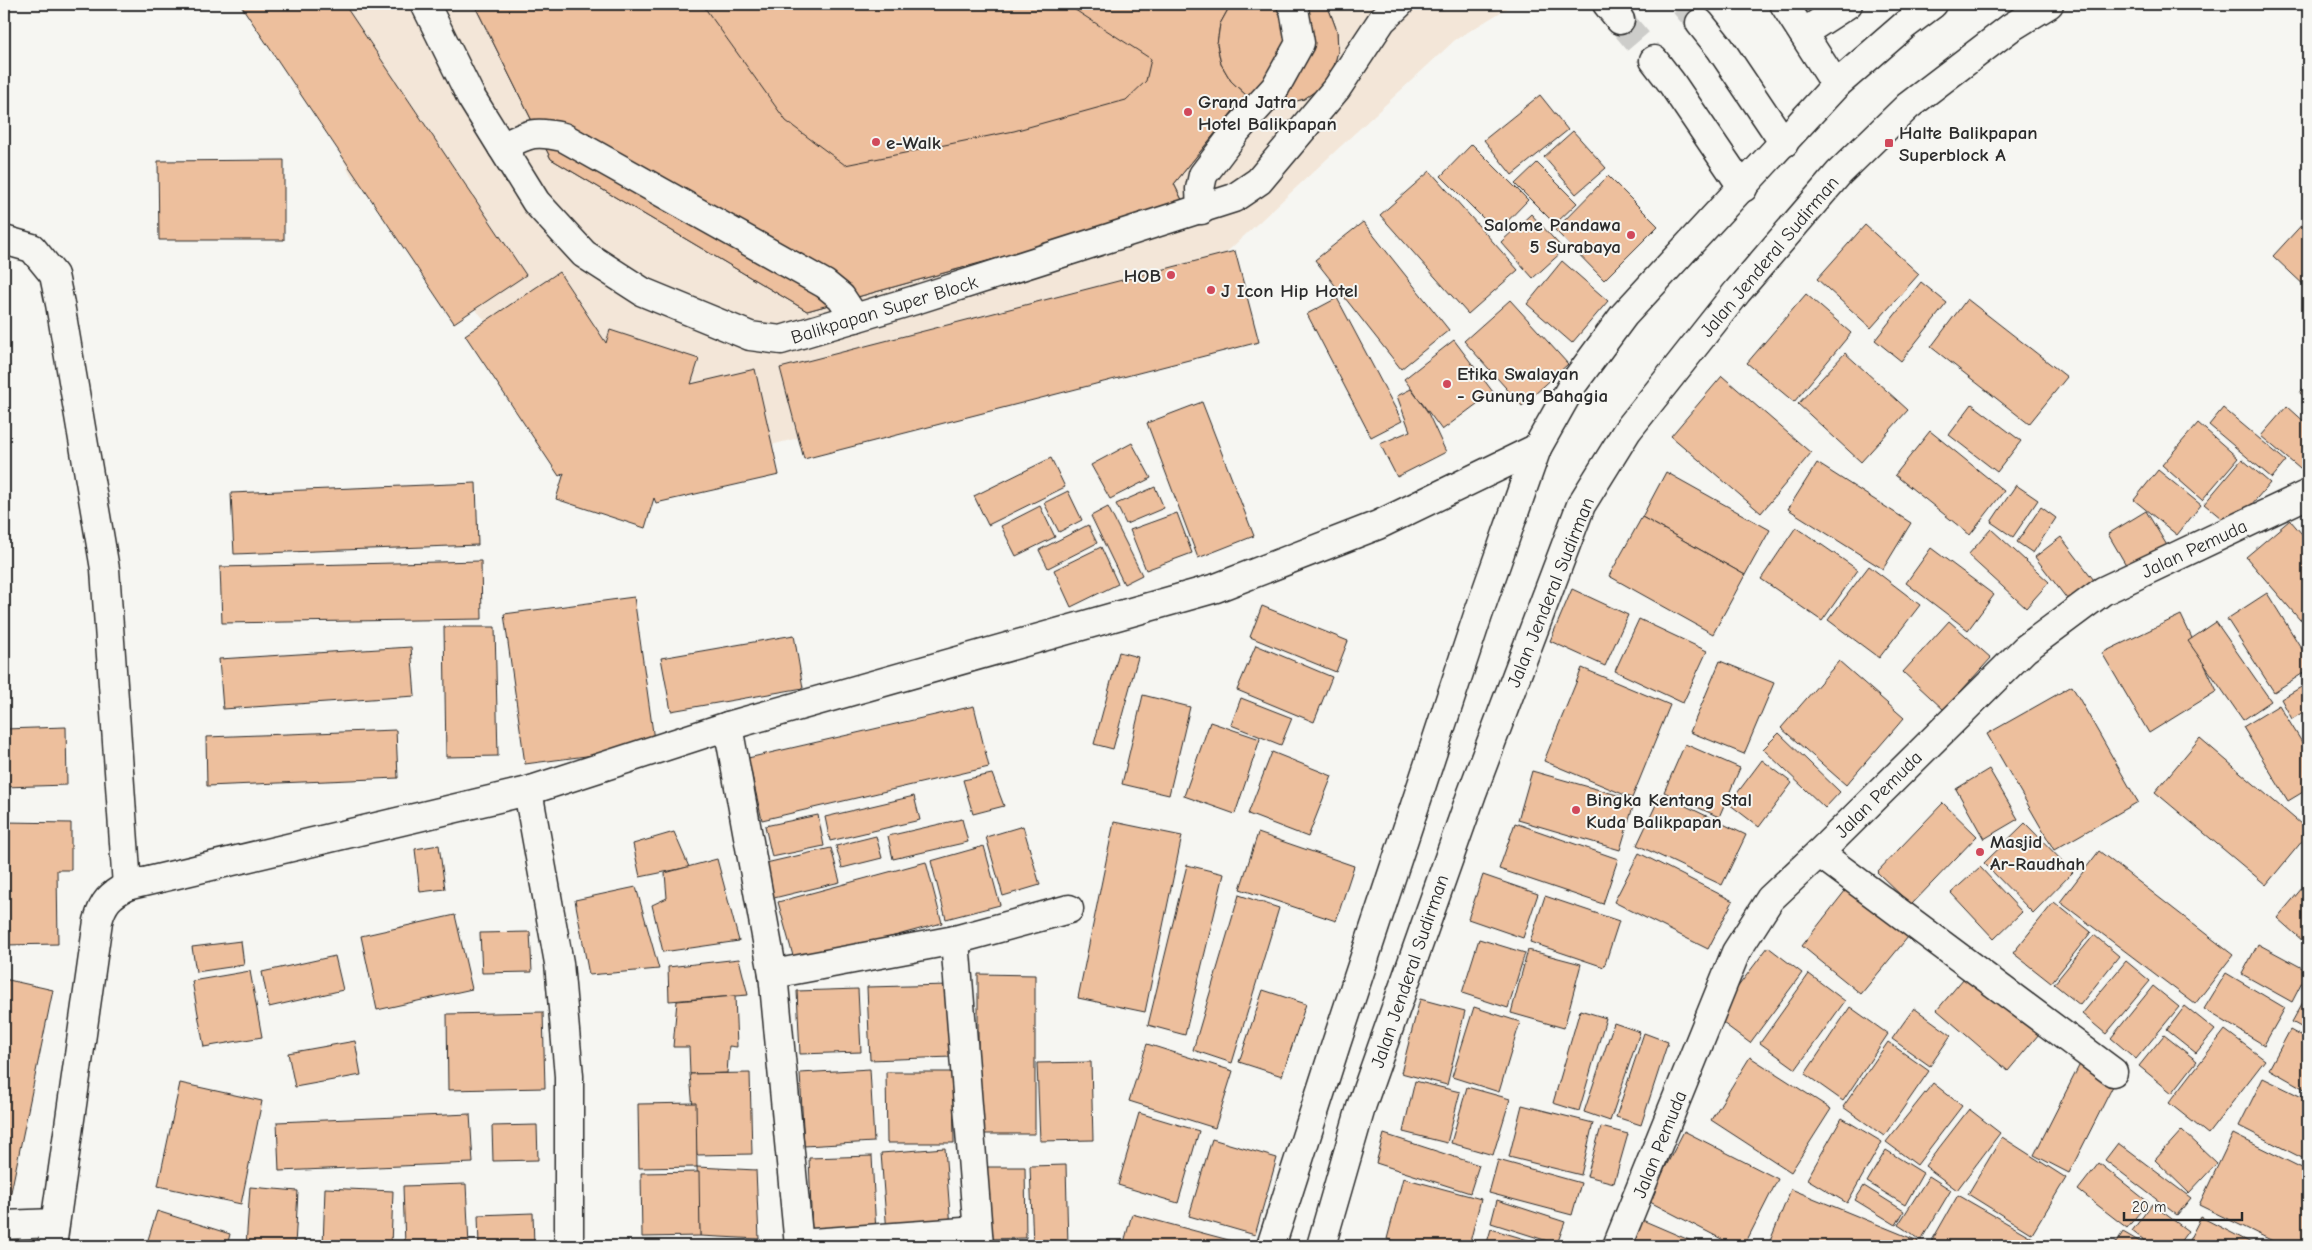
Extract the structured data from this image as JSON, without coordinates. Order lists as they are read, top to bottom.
{
  "streets": {
    "main road": ["Jalan Jenderal Sudirman", "Balikpapan Super Block", "Jalan Pemuda"]
  },
  "places": {
    "other": [
      "Grand Jatra Hotel Balikpapan",
      "e-Walk",
      "Salome Pandawa 5 Surabaya",
      "HOB",
      "J Icon Hip Hotel",
      "Etika Swalayan - Gunung Bahagia",
      "Bingka Kentang Stal Kuda Balikpapan",
      "Masjid Ar-Raudhah"
    ],
    "transit": ["Halte Balikpapan Superblock A"]
  },
  "scale_bar": "20 m"
}
